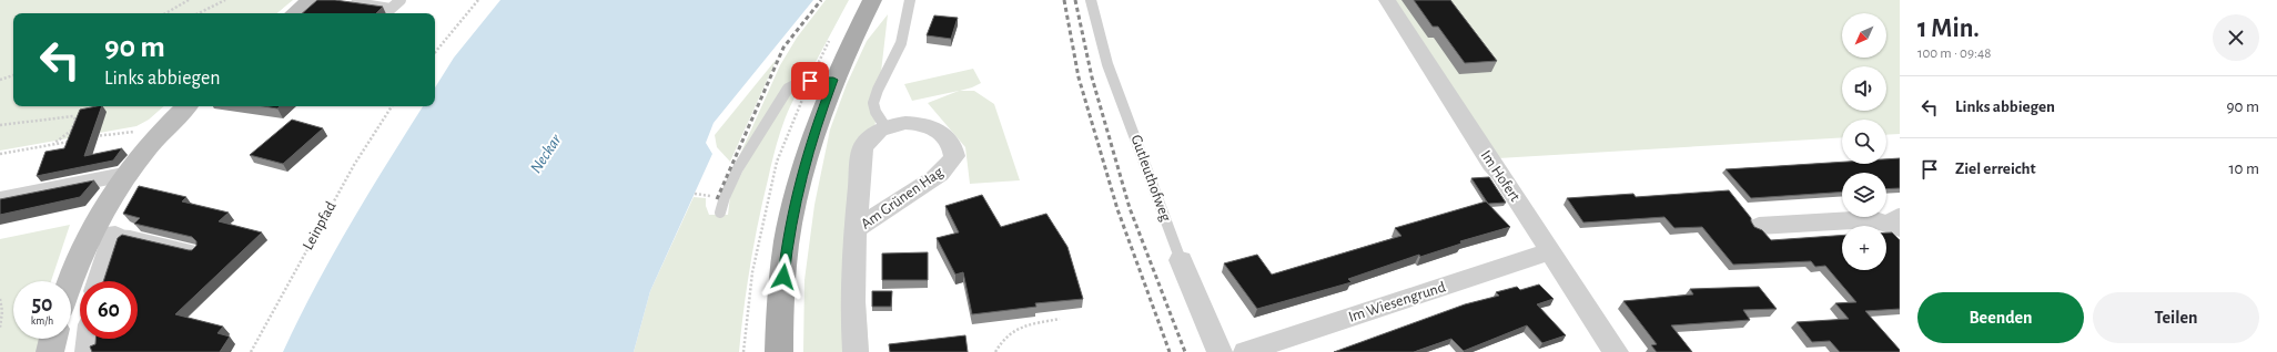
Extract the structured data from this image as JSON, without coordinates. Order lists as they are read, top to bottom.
{
  "streets": {
    "street": [
      "Im Hofert",
      "Gutleuthofweg",
      "Am Grünen Hag",
      "Im Wiesengrund"
    ],
    "path": ["Leinpfad"]
  },
  "crossings": [
    ["Im Hofert", "Im Wiesengrund"]
  ],
  "water": ["Neckar"],
  "north": "bottom left",
  "page": {
    "heading": ["1 Min.", "100 m · 09:48"],
    "map_buttons": "+",
    "turn": ["90 m", "Links abbiegen"],
    "list": [
      {
        "name": "Links abbiegen",
        "value": "90 m"
      },
      {
        "name": "Ziel erreicht",
        "value": "10 m"
      }
    ],
    "speed": "50 km/h",
    "limit": "60",
    "buttons": ["Beenden", "Teilen"]
  }
}
